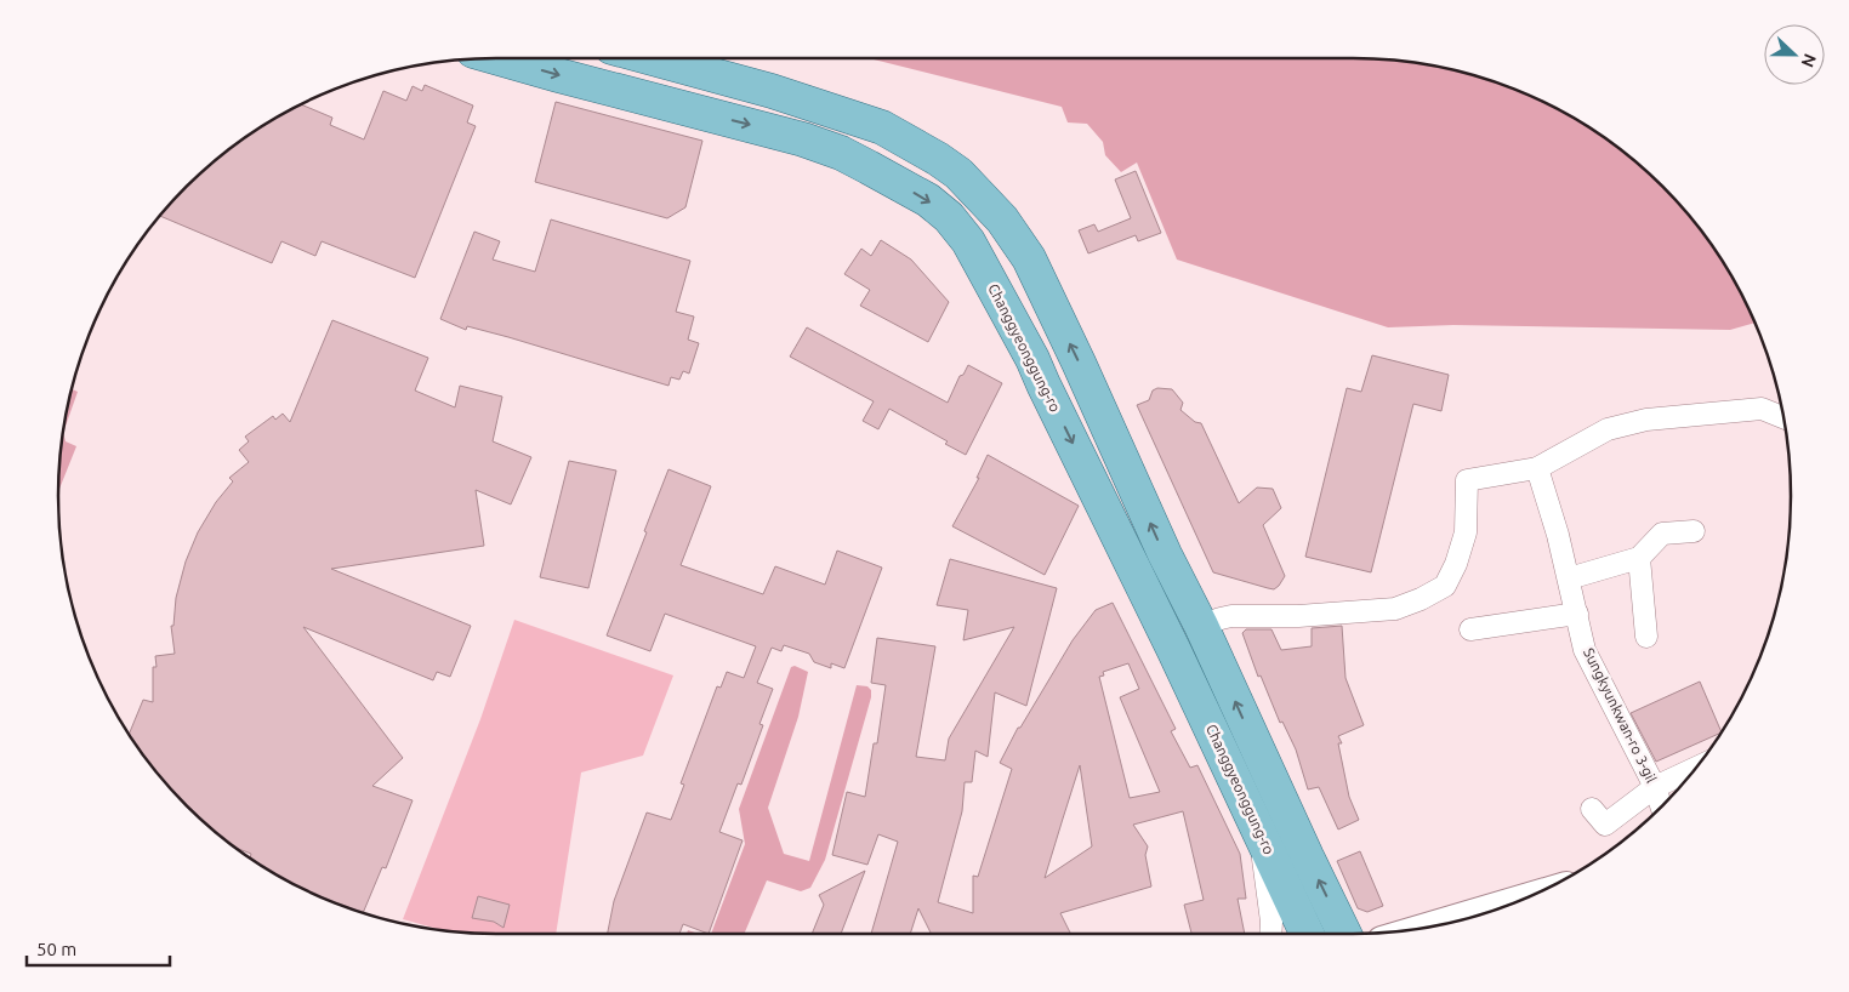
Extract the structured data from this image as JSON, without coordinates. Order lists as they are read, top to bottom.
{
  "streets": {
    "main road": ["Changgyeonggung-ro"],
    "street": ["Sungkyunkwan-ro 3-gil"]
  },
  "scale_bar": "50 m",
  "north": "right"
}
